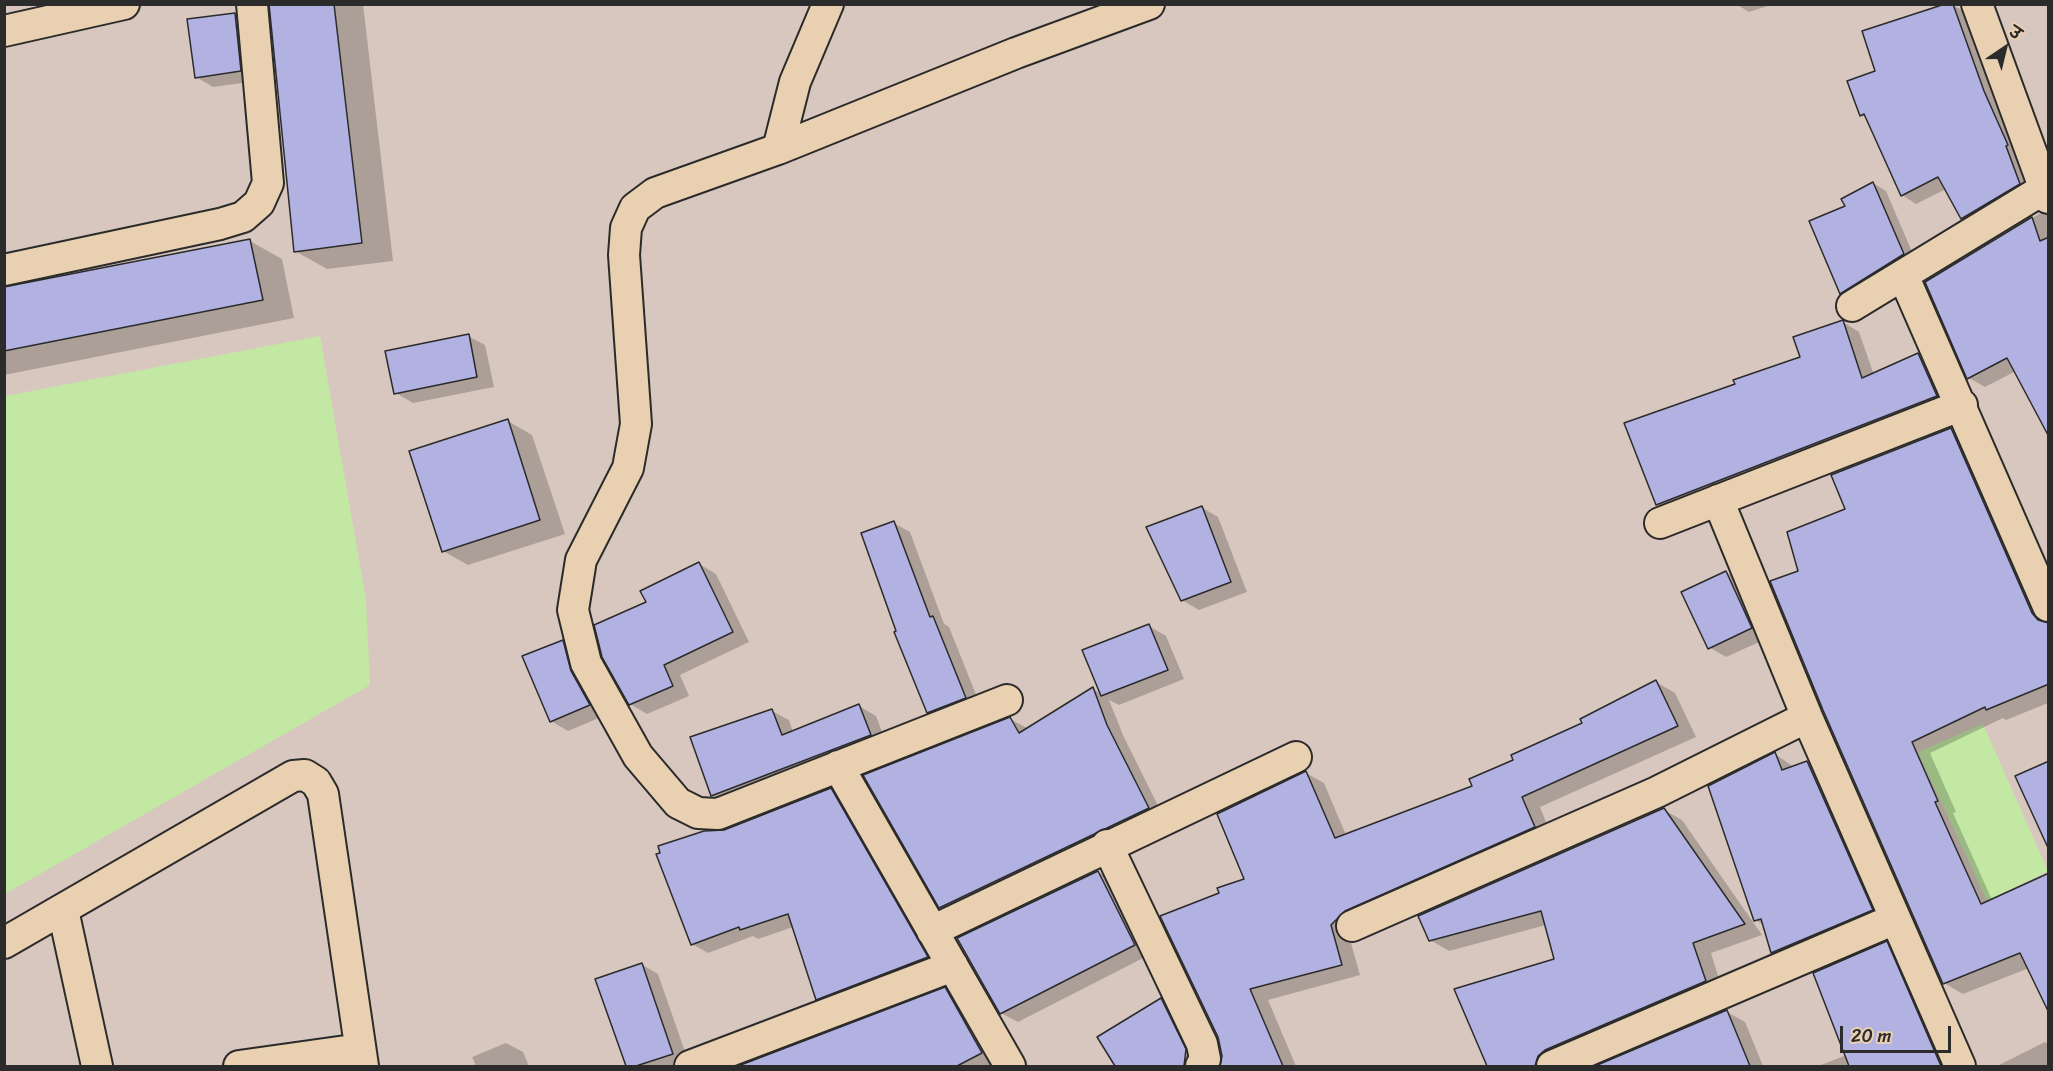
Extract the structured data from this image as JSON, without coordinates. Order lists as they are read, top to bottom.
{
  "scale_bar": "20 m",
  "north": "top right"
}
